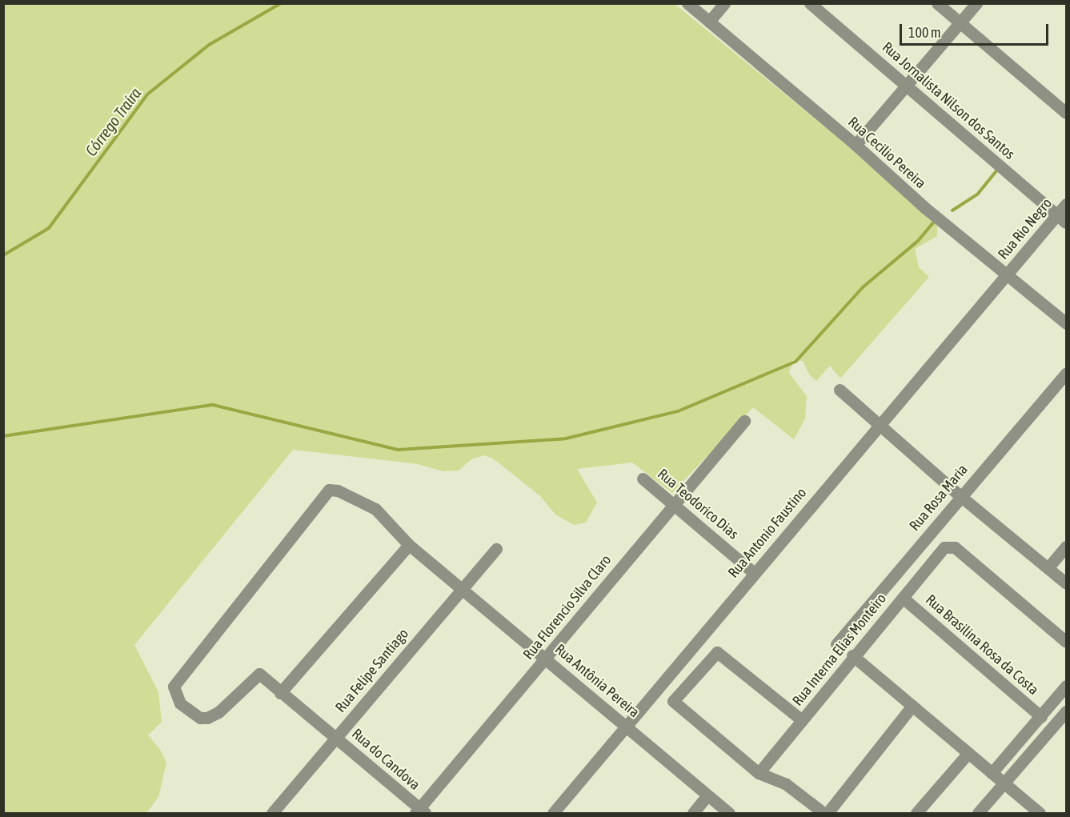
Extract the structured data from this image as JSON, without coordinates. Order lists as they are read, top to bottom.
{
  "streets": {
    "street": [
      "Rua Jornalista Nilson dos Santos",
      "Rua Cecilio Pereira",
      "Rua Rio Negro",
      "Rua Rosa Maria",
      "Rua Teodorico Dias",
      "Rua Antonio Faustino",
      "Rua Florencio Silva Claro",
      "Rua Brasilina Rosa da Costa",
      "Rua Interna Elias Monteiro",
      "Rua Felipe Santiago",
      "Rua Antônia Pereira",
      "Rua do Candova"
    ]
  },
  "crossings": [
    ["Rua Jornalista Nilson dos Santos", "Rua Rio Negro"],
    ["Rua Cecilio Pereira", "Rua Rio Negro"],
    ["Rua Cecilio Pereira", "Rua Antonio Faustino"],
    ["Rua Rio Negro", "Rua Antonio Faustino"],
    ["Rua Teodorico Dias", "Rua Antonio Faustino"],
    ["Rua Teodorico Dias", "Rua Florencio Silva Claro"],
    ["Rua Antonio Faustino", "Rua Antônia Pereira"],
    ["Rua Florencio Silva Claro", "Rua Antônia Pereira"],
    ["Rua Florencio Silva Claro", "Rua do Candova"],
    ["Rua Brasilina Rosa da Costa", "Rua Interna Elias Monteiro"],
    ["Rua Felipe Santiago", "Rua Antônia Pereira"],
    ["Rua Felipe Santiago", "Rua do Candova"],
    ["Rua Antônia Pereira", "Rua do Candova"]
  ],
  "water": ["Córrego Traíra"],
  "scale_bar": "100 m"
}
